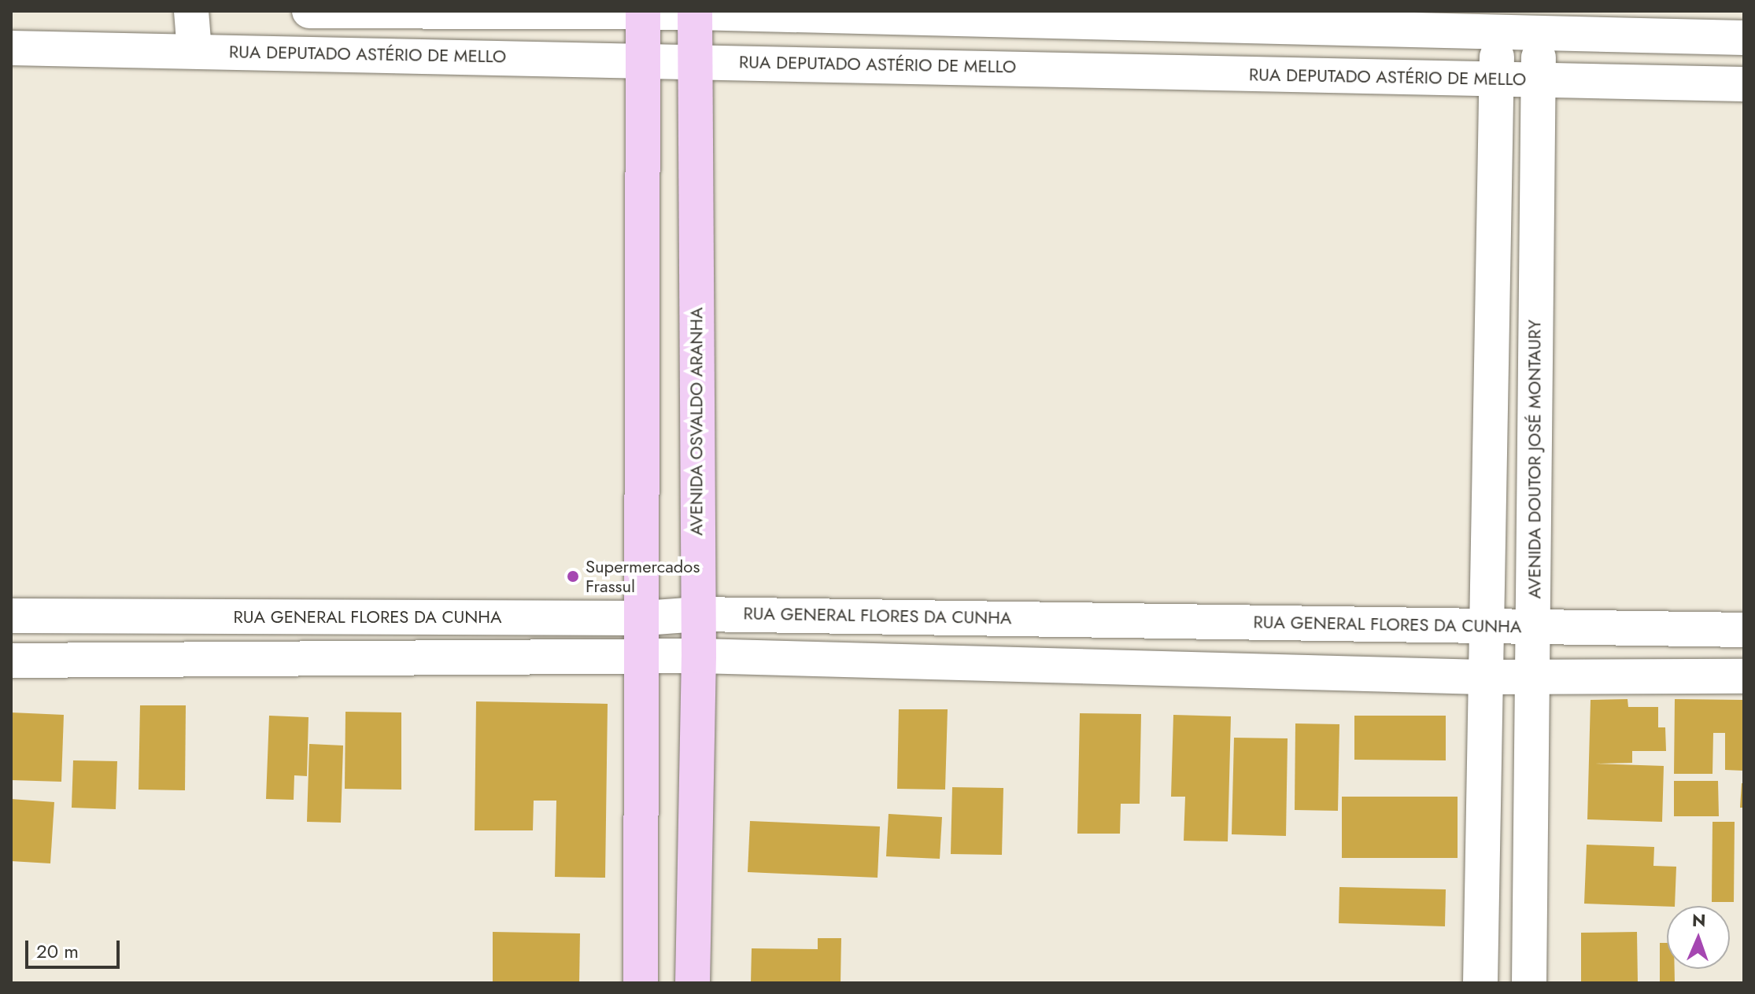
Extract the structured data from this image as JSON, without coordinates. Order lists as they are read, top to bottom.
{
  "streets": {
    "main road": ["AVENIDA OSVALDO ARANHA"],
    "street": ["RUA DEPUTADO ASTÉRIO DE MELLO", "AVENIDA DOUTOR JOSÉ MONTAURY", "RUA GENERAL FLORES DA CUNHA"]
  },
  "crossings": [
    ["RUA DEPUTADO ASTÉRIO DE MELLO", "AVENIDA OSVALDO ARANHA"],
    ["RUA DEPUTADO ASTÉRIO DE MELLO", "AVENIDA DOUTOR JOSÉ MONTAURY"],
    ["AVENIDA OSVALDO ARANHA", "RUA GENERAL FLORES DA CUNHA"],
    ["AVENIDA DOUTOR JOSÉ MONTAURY", "RUA GENERAL FLORES DA CUNHA"]
  ],
  "places": ["Supermercados Frassul"],
  "scale_bar": "20 m",
  "north": "top"
}
